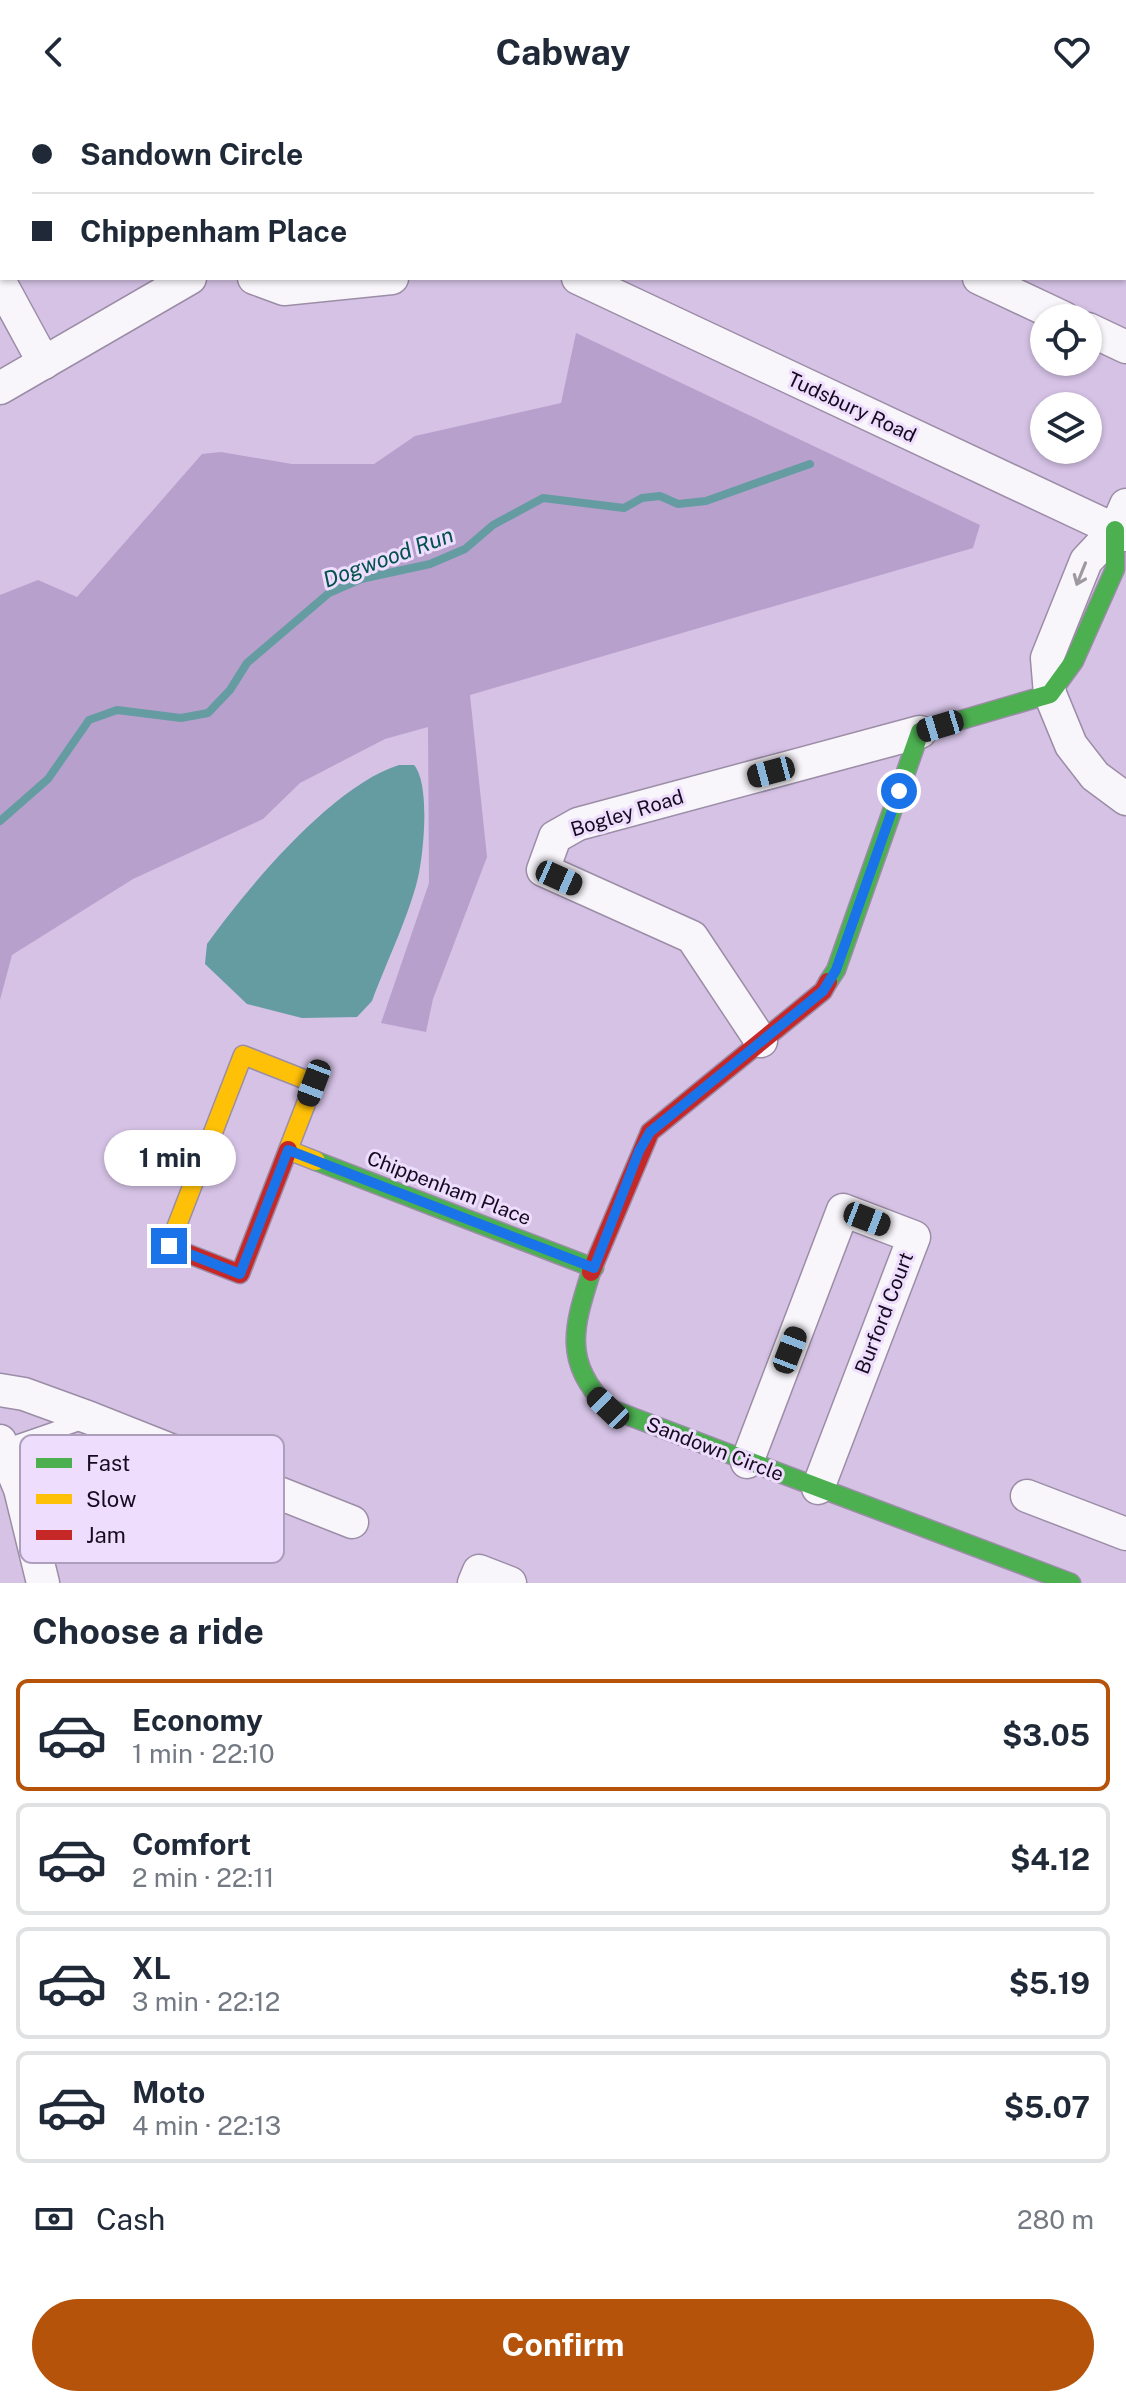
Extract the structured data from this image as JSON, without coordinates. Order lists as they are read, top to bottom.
{
  "streets": {
    "street": [
      "Tudsbury Road",
      "Bogley Road",
      "Chippenham Place",
      "Burford Court",
      "Sandown Circle"
    ]
  },
  "crossings": [
    ["Bogley Road", "Sandown Circle"],
    ["Chippenham Place", "Sandown Circle"],
    ["Burford Court", "Sandown Circle"]
  ],
  "water": ["Dogwood Run"],
  "legend": ["Fast", "Slow", "Jam"],
  "page": {
    "header": "Cabway",
    "banner": ["Sandown Circle", "Chippenham Place"],
    "bubble": "1 min",
    "heading": "Choose a ride",
    "list": [
      {
        "name": "Economy",
        "note": "1 min · 22:10",
        "value": "$3.05"
      },
      {
        "name": "Comfort",
        "note": "2 min · 22:11",
        "value": "$4.12"
      },
      {
        "name": "XL",
        "note": "3 min · 22:12",
        "value": "$5.19"
      },
      {
        "name": "Moto",
        "note": "4 min · 22:13",
        "value": "$5.07"
      }
    ],
    "pay": ["Cash", "280 m"],
    "buttons": "Confirm"
  }
}
